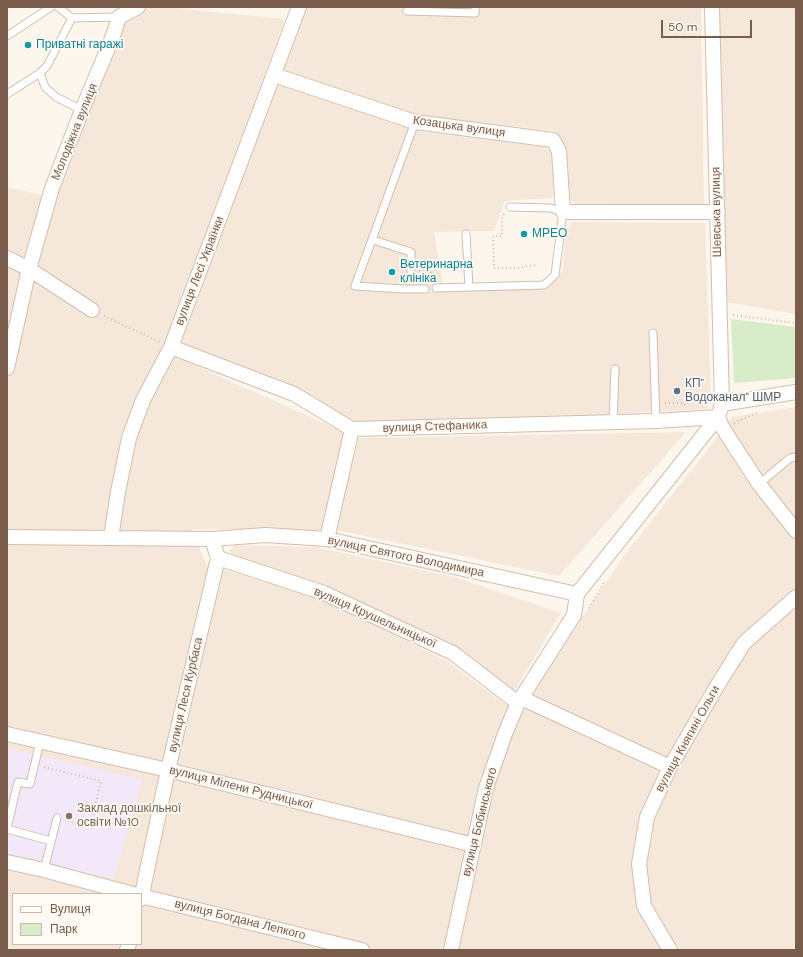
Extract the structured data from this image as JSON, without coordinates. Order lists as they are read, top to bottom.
{
  "streets": {
    "street": [
      "Козацька вулиця",
      "Молодіжна вулиця",
      "Шевська вулиця",
      "вулиця Лесі Українки",
      "вулиця Стефаника",
      "вулиця Святого Володимира",
      "вулиця Крушельницької",
      "вулиця Леся Курбаса",
      "вулиця Княгині Ольги",
      "вулиця Мілени Рудницької",
      "вулиця Бобинського",
      "вулиця Богдана Лепкого"
    ]
  },
  "crossings": [
    ["Козацька вулиця", "вулиця Лесі Українки"],
    ["Шевська вулиця", "вулиця Стефаника"],
    ["вулиця Лесі Українки", "вулиця Святого Володимира"],
    ["вулиця Святого Володимира", "вулиця Бобинського"],
    ["вулиця Крушельницької", "вулиця Леся Курбаса"],
    ["вулиця Крушельницької", "вулиця Княгині Ольги"],
    ["вулиця Крушельницької", "вулиця Бобинського"],
    ["вулиця Леся Курбаса", "вулиця Мілени Рудницької"],
    ["вулиця Мілени Рудницької", "вулиця Бобинського"]
  ],
  "places": [
    "Приватні гаражі",
    "МРЕО",
    "Ветеринарна клініка",
    "КП\" Водоканал\" ШМР",
    "Заклад дошкільної освіти №10"
  ],
  "legend": ["Вулиця", "Парк"],
  "scale_bar": "50 m"
}
